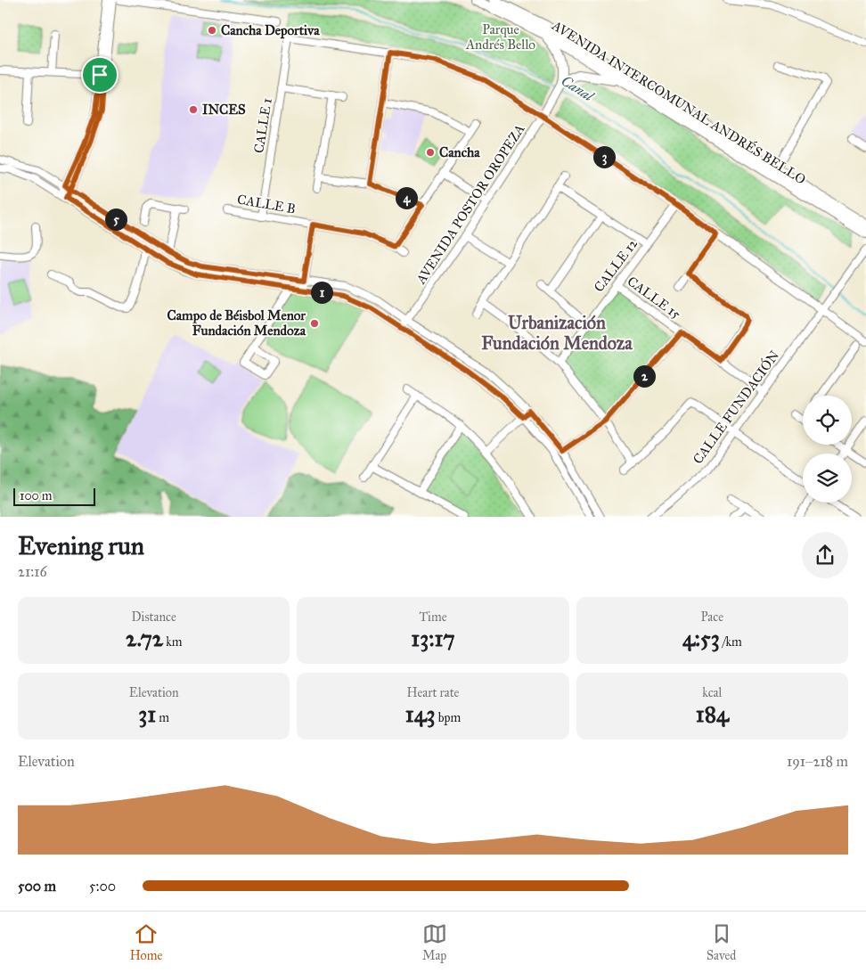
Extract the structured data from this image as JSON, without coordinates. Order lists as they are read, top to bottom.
{
  "streets": {
    "main road": ["AVENIDA INTERCOMUNAL ANDRÉS BELLO"],
    "street": [
      "CALLE 1",
      "CALLE B",
      "AVENIDA POSTOR OROPEZA",
      "CALLE 12",
      "CALLE 15",
      "CALLE FUNDACIÓN"
    ]
  },
  "crossings": [
    ["CALLE 1", "CALLE B"],
    ["CALLE 12", "CALLE 15"],
    ["CALLE 15", "CALLE FUNDACIÓN"]
  ],
  "districts": ["Urbanización Fundación Mendoza"],
  "water": ["Canal"],
  "parks": ["Parque Andrés Bello"],
  "places": [
    "Cancha Deportiva",
    "INCES",
    "Cancha",
    "Campo de Béisbol Menor Fundación Mendoza"
  ],
  "scale_bar": "100 m",
  "page": {
    "pins": [
      "3",
      "4",
      "5",
      "1",
      "2"
    ],
    "scale": "100 m",
    "heading": ["Evening run", "21:16"],
    "stats": [
      ["Distance", "2.72 km"],
      ["Time", "13:17"],
      ["Pace", "4:53 /km"],
      ["Elevation", "31 m"],
      ["Heart rate", "143 bpm"],
      ["kcal", "184"]
    ],
    "chart": ["Elevation", "191–218 m"],
    "list": [
      {
        "name": "500 m",
        "note": "5:00"
      }
    ],
    "tabs": ["Home", "Map", "Saved"]
  }
}
